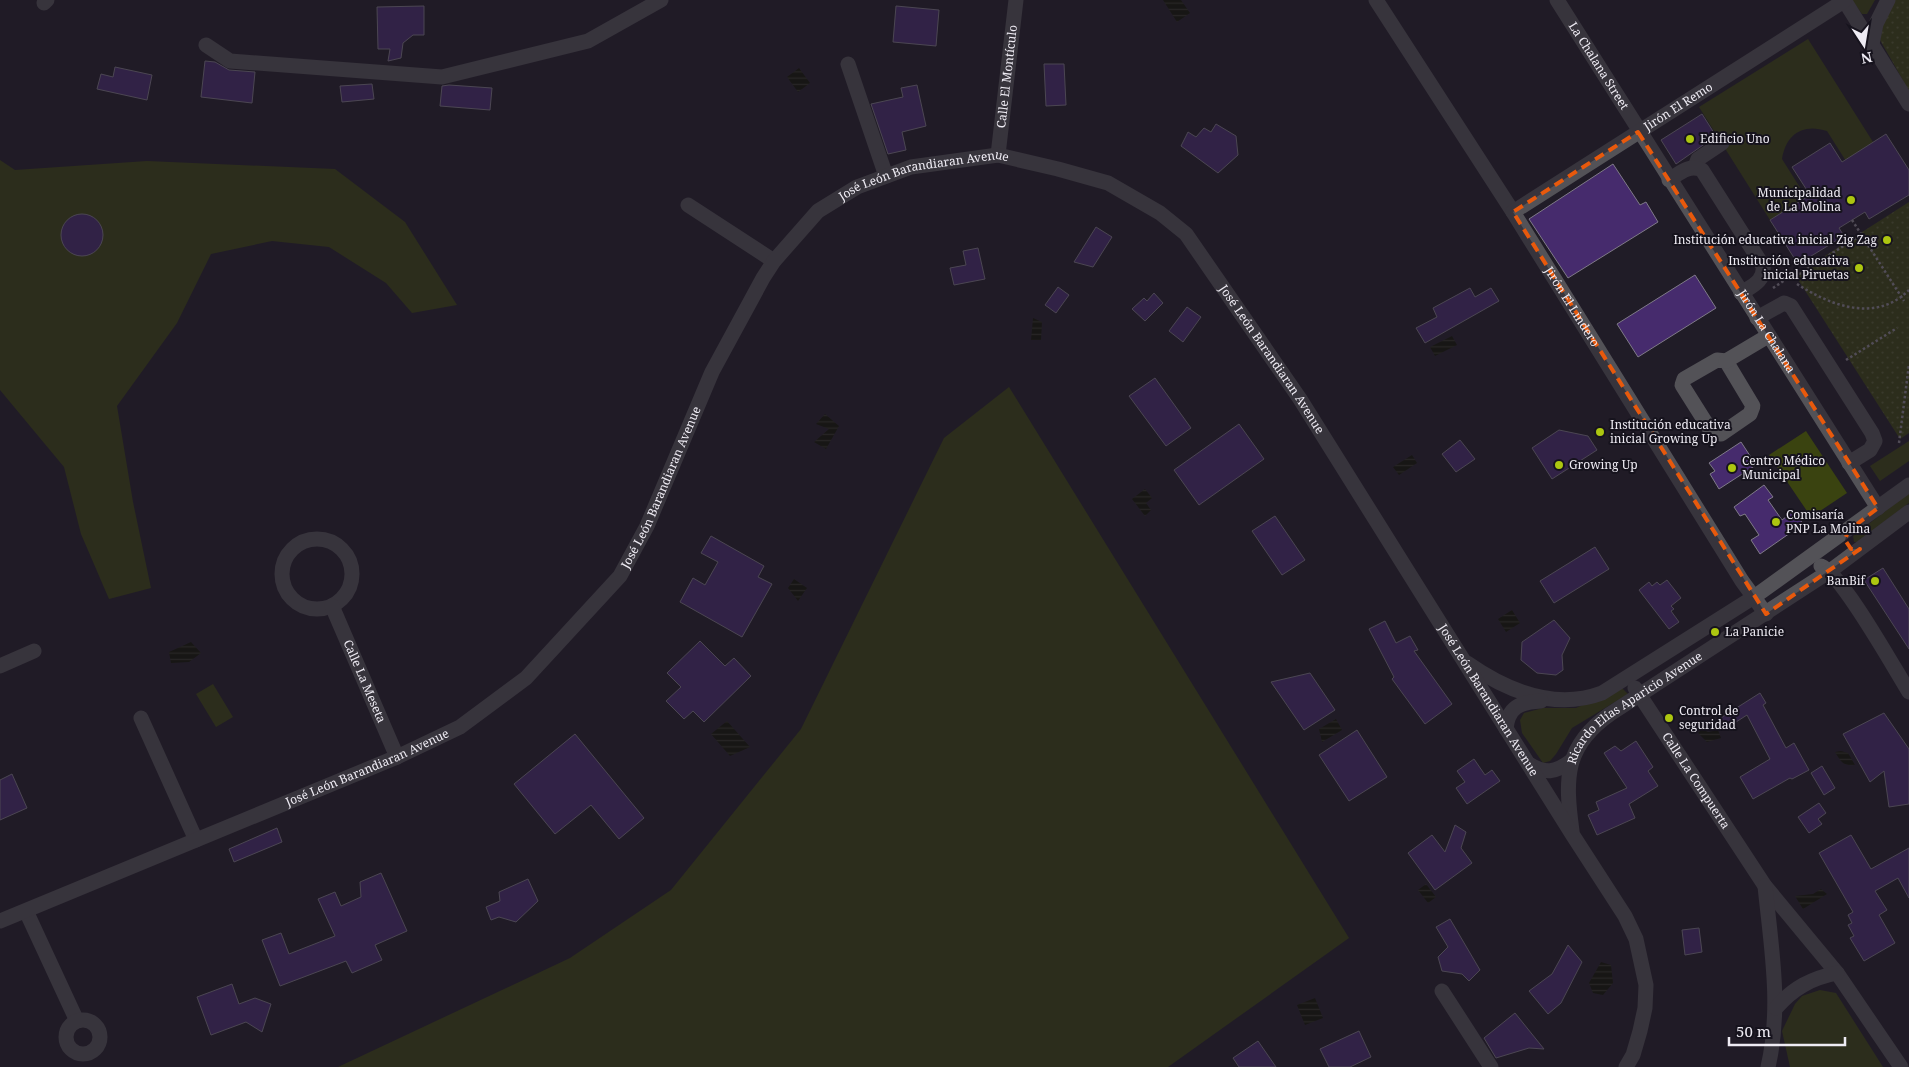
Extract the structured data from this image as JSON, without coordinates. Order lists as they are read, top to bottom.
{
  "streets": {
    "street": [
      "La Chalana Street",
      "Calle El Montículo",
      "Jirón El Remo",
      "José León Barandiaran Avenue",
      "Jirón El Lindero",
      "Jirón La Chalana",
      "Calle La Meseta",
      "Ricardo Elías Aparicio Avenue",
      "Calle La Compuerta"
    ]
  },
  "crossings": [
    ["La Chalana Street", "Jirón El Remo"],
    ["La Chalana Street", "Jirón La Chalana"],
    ["Calle El Montículo", "José León Barandiaran Avenue"],
    ["Jirón El Remo", "Jirón El Lindero"],
    ["Jirón El Remo", "Jirón La Chalana"],
    ["José León Barandiaran Avenue", "Calle La Meseta"],
    ["José León Barandiaran Avenue", "Ricardo Elías Aparicio Avenue"],
    ["Jirón El Lindero", "Ricardo Elías Aparicio Avenue"],
    ["Jirón La Chalana", "Ricardo Elías Aparicio Avenue"],
    ["Ricardo Elías Aparicio Avenue", "Calle La Compuerta"]
  ],
  "places": [
    "Edificio Uno",
    "Municipalidad de La Molina",
    "Institución educativa inicial Zig Zag",
    "Institución educativa inicial Piruetas",
    "Institución educativa inicial Growing Up",
    "Growing Up",
    "Centro Médico Municipal",
    "Comisaría PNP La Molina",
    "BanBif",
    "La Panicie",
    "Control de seguridad"
  ],
  "scale_bar": "50 m",
  "north": "bottom"
}
